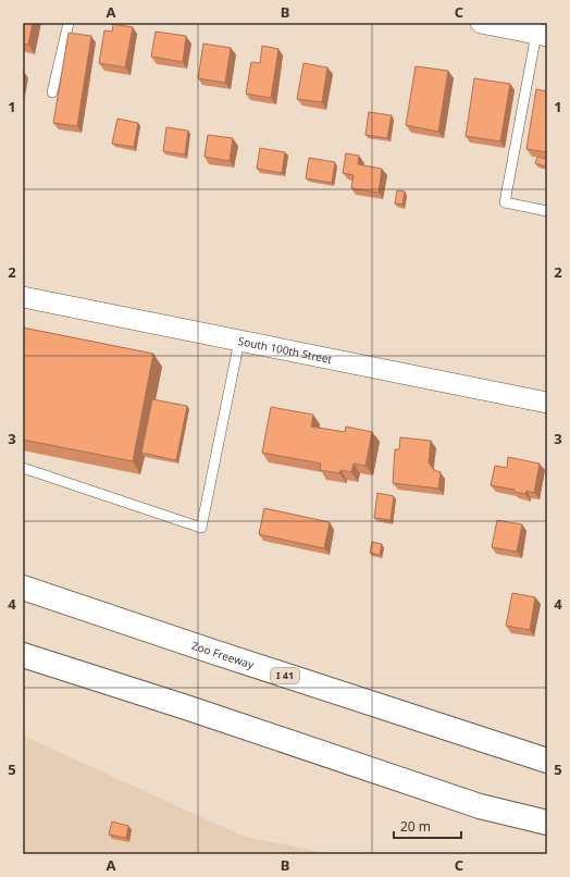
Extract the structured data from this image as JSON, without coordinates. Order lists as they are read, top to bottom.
{
  "streets": {
    "highway": ["Zoo Freeway", "I 41"],
    "street": ["South 100th Street"]
  },
  "scale_bar": "20 m",
  "grid": {
    "columns": ["A", "B", "C"],
    "rows": [
      "1",
      "2",
      "3",
      "4",
      "5"
    ]
  }
}
